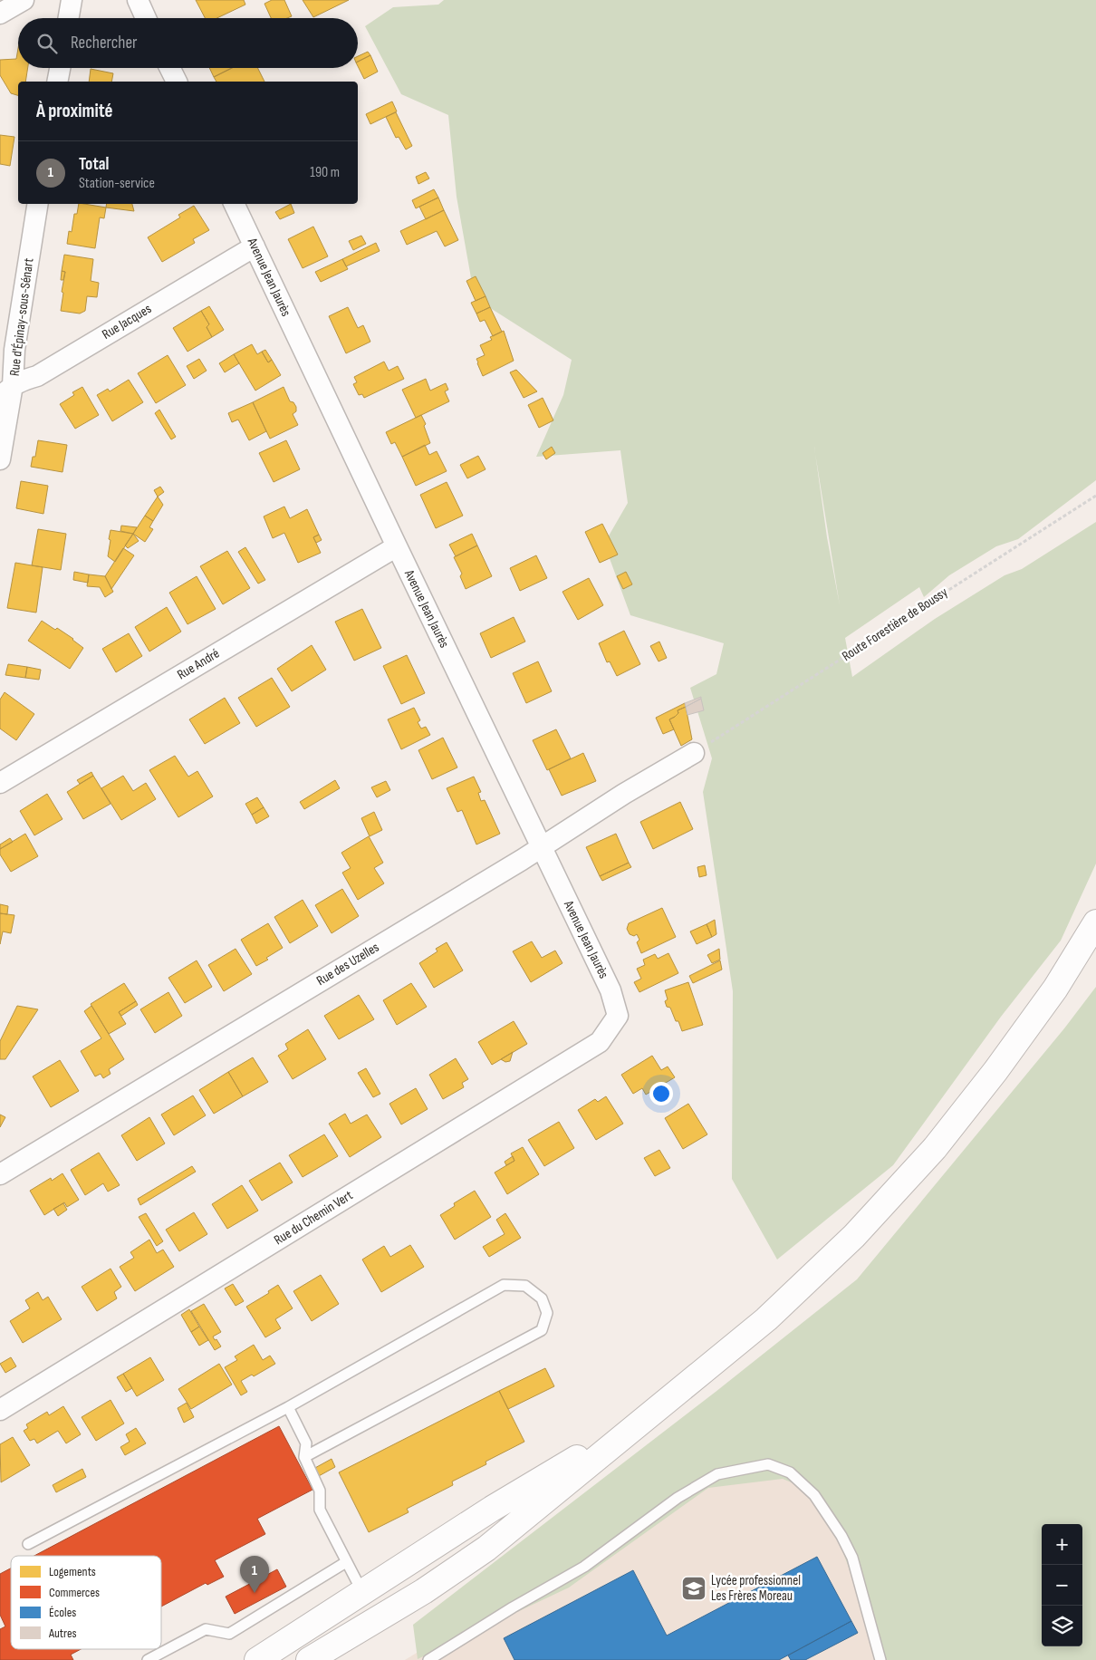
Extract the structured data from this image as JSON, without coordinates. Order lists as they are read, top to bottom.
{
  "streets": {
    "street": [
      "Avenue Jean Jaurès",
      "Rue d'Épinay-sous-Sénart",
      "Rue Jacques",
      "Rue André",
      "Rue des Uzelles",
      "Rue du Chemin Vert"
    ],
    "path": ["Route Forestière de Boussy"]
  },
  "crossings": [
    ["Avenue Jean Jaurès", "Rue Jacques"],
    ["Avenue Jean Jaurès", "Rue André"],
    ["Avenue Jean Jaurès", "Rue des Uzelles"],
    ["Avenue Jean Jaurès", "Rue du Chemin Vert"],
    ["Rue d'Épinay-sous-Sénart", "Rue Jacques"],
    ["Route Forestière de Boussy", "Rue des Uzelles"]
  ],
  "places": {
    "school or university": ["Lycée professionnel Les Frères Moreau"]
  },
  "legend": [
    "Logements",
    "Commerces",
    "Écoles",
    "Autres"
  ],
  "page": {
    "search": "Rechercher",
    "heading": "À proximité",
    "list": [
      {
        "mark": "1",
        "name": "Total",
        "note": "Station-service",
        "value": "190 m"
      }
    ],
    "map_buttons": ["+", "−"],
    "pins": "1"
  }
}
